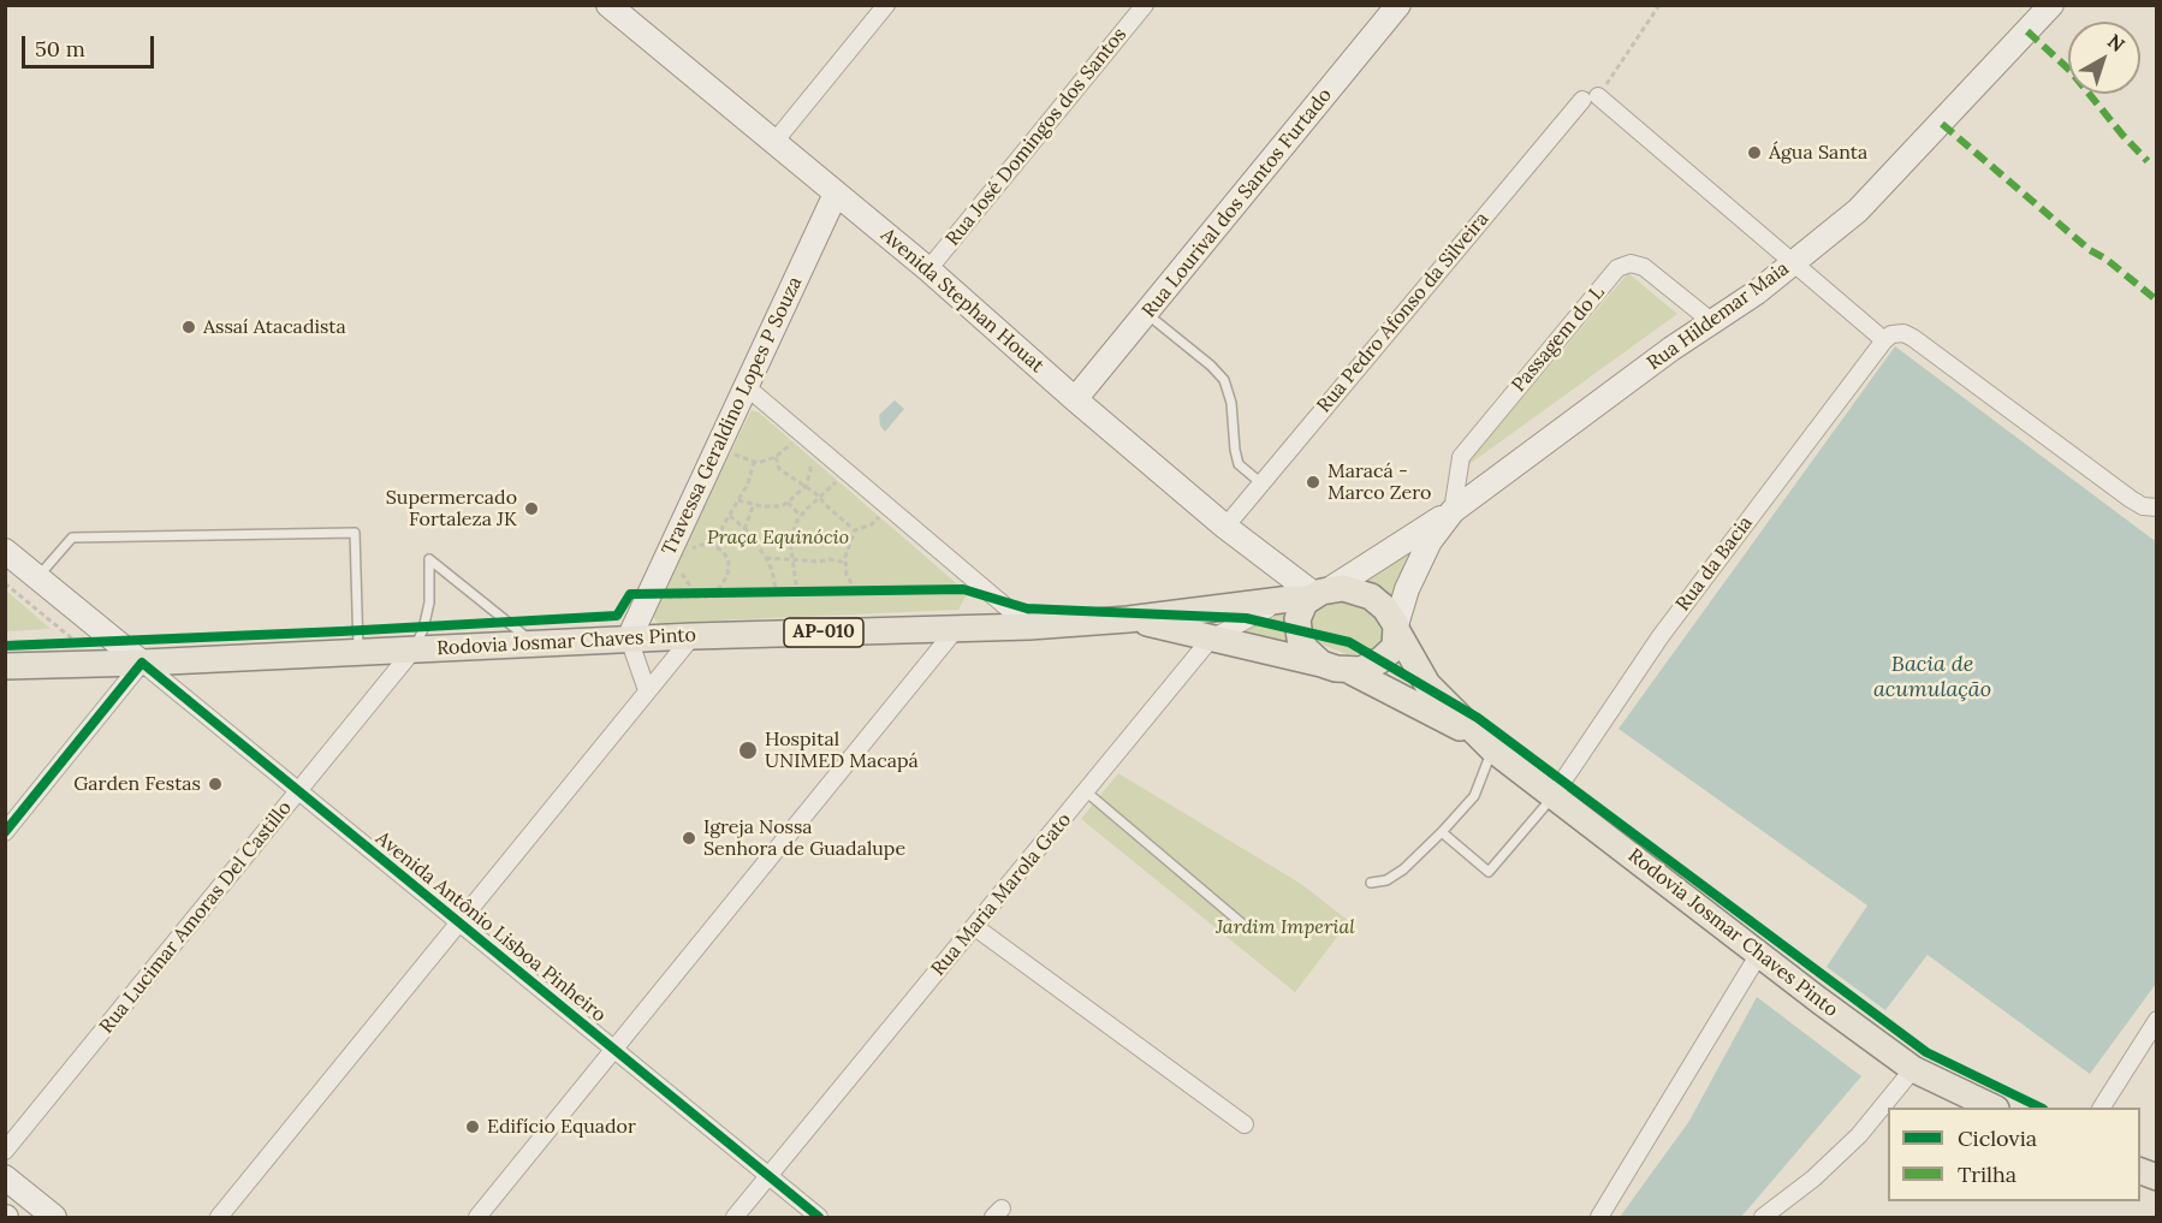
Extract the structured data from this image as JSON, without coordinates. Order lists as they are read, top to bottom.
{
  "streets": {
    "main road": [
      "Rua Lourival dos Santos Furtado",
      "Avenida Stephan Houat",
      "Rua Hildemar Maia",
      "Travessa Geraldino Lopes P Souza",
      "AP-010",
      "Rodovia Josmar Chaves Pinto"
    ],
    "street": [
      "Rua José Domingos dos Santos",
      "Rua Pedro Afonso da Silveira",
      "Passagem do L",
      "Rua da Bacia",
      "Rua Maria Marola Gato",
      "Rua Lucimar Amoras Del Castillo",
      "Avenida Antônio Lisboa Pinheiro"
    ]
  },
  "crossings": [
    ["Rua José Domingos dos Santos", "Avenida Stephan Houat"],
    ["Rua Lourival dos Santos Furtado", "Avenida Stephan Houat"],
    ["Avenida Stephan Houat", "Rua Pedro Afonso da Silveira"],
    ["Avenida Stephan Houat", "Rua Hildemar Maia"],
    ["Avenida Stephan Houat", "Travessa Geraldino Lopes P Souza"],
    ["Avenida Stephan Houat", "AP-010"],
    ["Avenida Stephan Houat", "Rodovia Josmar Chaves Pinto"],
    ["Avenida Stephan Houat", "Rua Maria Marola Gato"],
    ["Rua Hildemar Maia", "Passagem do L"],
    ["Rua Hildemar Maia", "AP-010"],
    ["Rua Hildemar Maia", "Rodovia Josmar Chaves Pinto"],
    ["Rua Hildemar Maia", "Rua Maria Marola Gato"],
    ["Travessa Geraldino Lopes P Souza", "Rodovia Josmar Chaves Pinto"],
    ["Rua da Bacia", "Rodovia Josmar Chaves Pinto"],
    ["AP-010", "Rodovia Josmar Chaves Pinto"],
    ["AP-010", "Rua Maria Marola Gato"],
    ["Rodovia Josmar Chaves Pinto", "Rua Maria Marola Gato"],
    ["Rodovia Josmar Chaves Pinto", "Rua Lucimar Amoras Del Castillo"],
    ["Rodovia Josmar Chaves Pinto", "Avenida Antônio Lisboa Pinheiro"],
    ["Rua Maria Marola Gato", "Avenida Antônio Lisboa Pinheiro"],
    ["Rua Lucimar Amoras Del Castillo", "Avenida Antônio Lisboa Pinheiro"]
  ],
  "water": ["Bacia de acumulação"],
  "parks": ["Praça Equinócio", "Jardim Imperial"],
  "places": [
    "Água Santa",
    "Assaí Atacadista",
    "Maracá - Marco Zero",
    "Supermercado Fortaleza JK",
    "Hospital UNIMED Macapá",
    "Garden Festas",
    "Igreja Nossa Senhora de Guadalupe",
    "Edifício Equador"
  ],
  "legend": ["Ciclovia", "Trilha"],
  "scale_bar": "50 m",
  "north": "top right"
}
